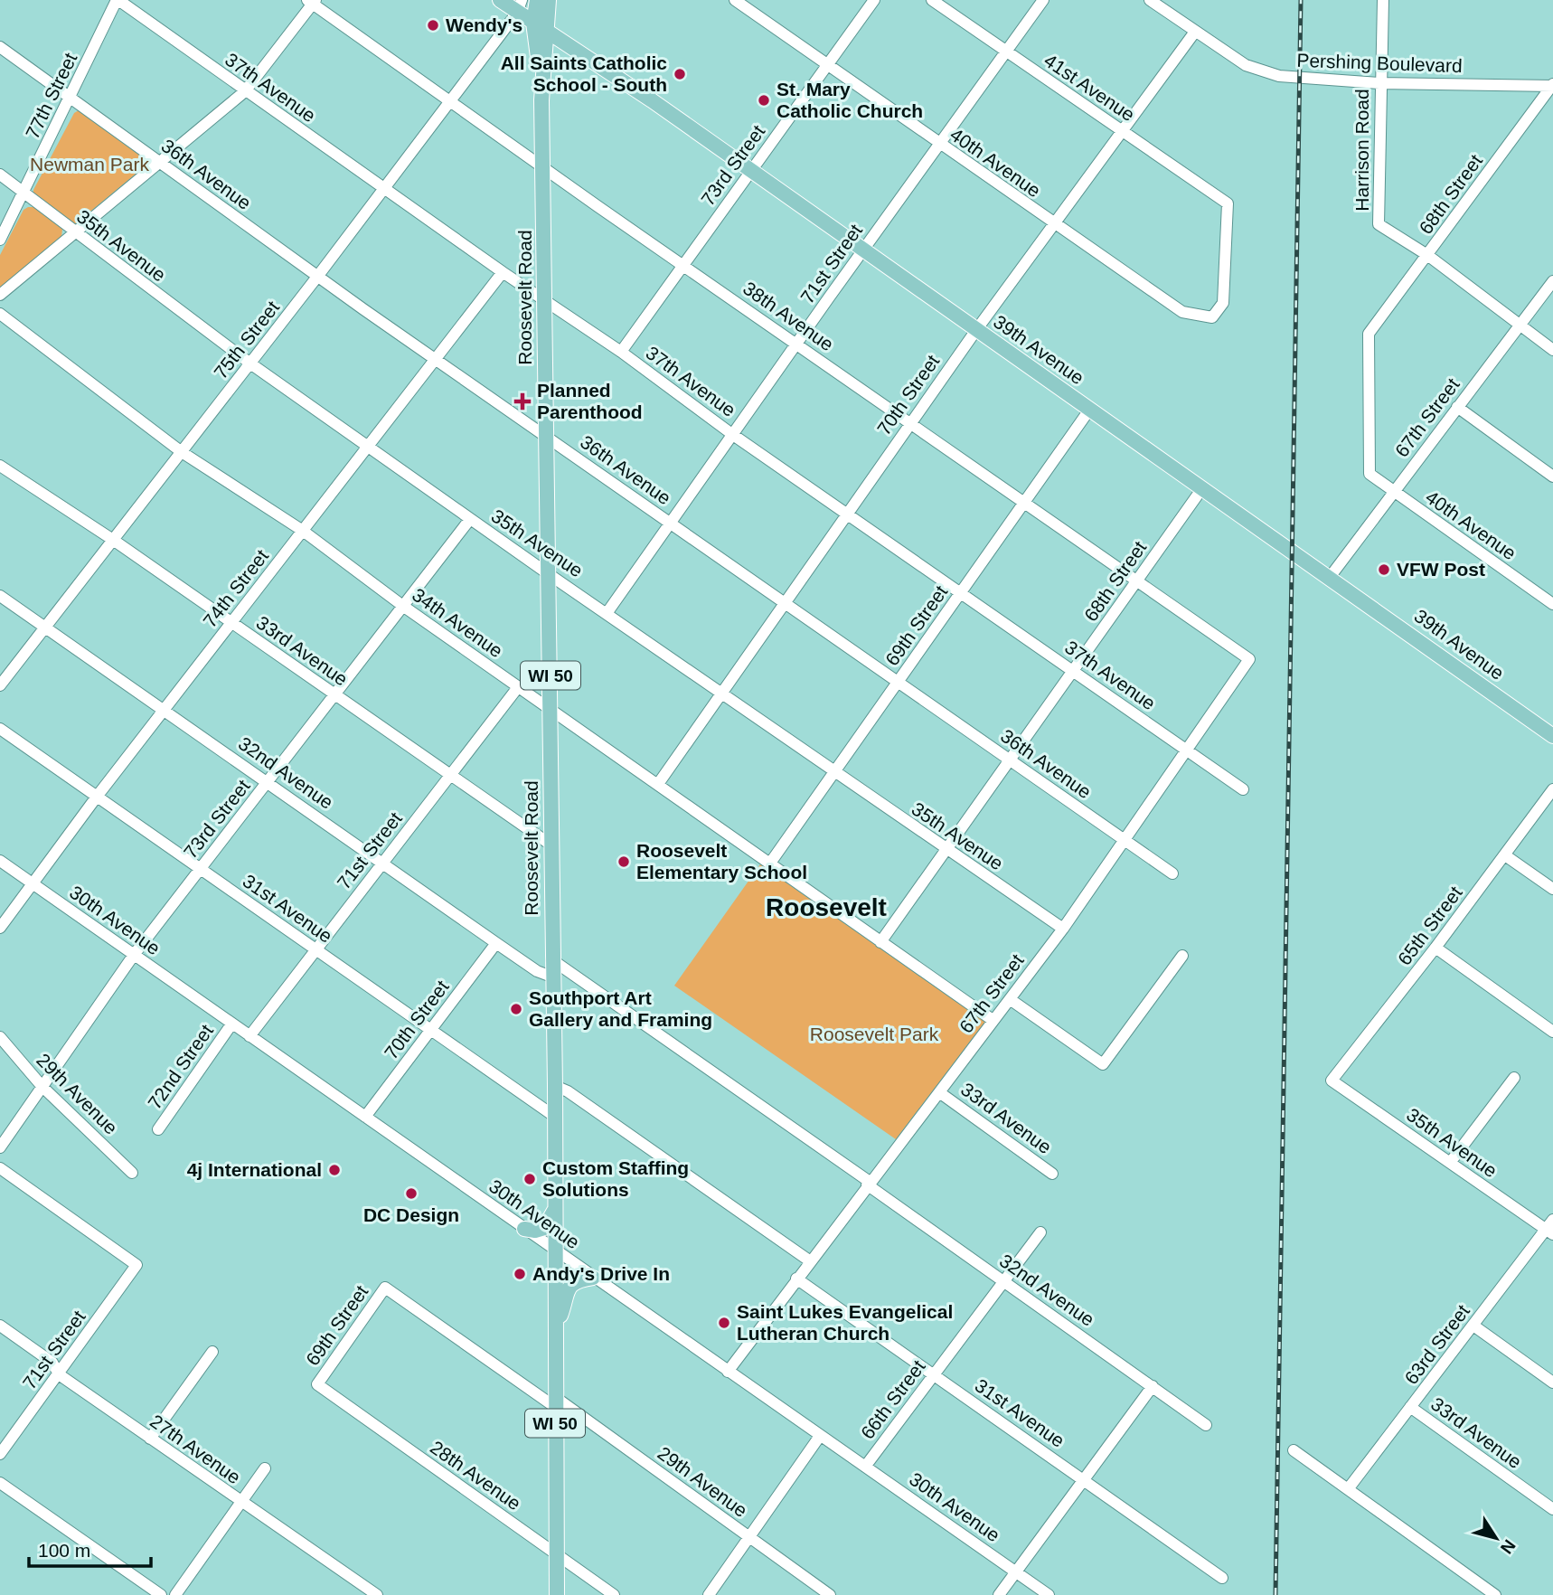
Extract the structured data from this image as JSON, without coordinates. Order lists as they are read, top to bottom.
{
  "streets": {
    "main road": ["Roosevelt Road", "39th Avenue", "WI 50"],
    "street": [
      "Pershing Boulevard",
      "37th Avenue",
      "41st Avenue",
      "77th Street",
      "Harrison Road",
      "40th Avenue",
      "73rd Street",
      "36th Avenue",
      "68th Street",
      "35th Avenue",
      "71st Street",
      "38th Avenue",
      "75th Street",
      "70th Street",
      "67th Street",
      "74th Street",
      "34th Avenue",
      "69th Street",
      "33rd Avenue",
      "32nd Avenue",
      "31st Avenue",
      "30th Avenue",
      "65th Street",
      "72nd Street",
      "29th Avenue",
      "63rd Street",
      "66th Street",
      "27th Avenue",
      "28th Avenue"
    ]
  },
  "crossings": [
    ["Pershing Boulevard", "Harrison Road"],
    ["Pershing Boulevard", "68th Street"],
    ["Pershing Boulevard", "70th Street"],
    ["37th Avenue", "77th Street"],
    ["37th Avenue", "73rd Street"],
    ["37th Avenue", "68th Street"],
    ["37th Avenue", "71st Street"],
    ["37th Avenue", "Roosevelt Road"],
    ["37th Avenue", "75th Street"],
    ["37th Avenue", "70th Street"],
    ["37th Avenue", "67th Street"],
    ["37th Avenue", "74th Street"],
    ["37th Avenue", "69th Street"],
    ["41st Avenue", "40th Avenue"],
    ["41st Avenue", "71st Street"],
    ["41st Avenue", "70th Street"],
    ["77th Street", "36th Avenue"],
    ["77th Street", "35th Avenue"],
    ["Harrison Road", "68th Street"],
    ["40th Avenue", "73rd Street"],
    ["40th Avenue", "68th Street"],
    ["40th Avenue", "71st Street"],
    ["40th Avenue", "70th Street"],
    ["40th Avenue", "67th Street"],
    ["73rd Street", "35th Avenue"],
    ["73rd Street", "38th Avenue"],
    ["73rd Street", "39th Avenue"],
    ["73rd Street", "34th Avenue"],
    ["73rd Street", "33rd Avenue"],
    ["73rd Street", "32nd Avenue"],
    ["73rd Street", "31st Avenue"],
    ["73rd Street", "30th Avenue"],
    ["73rd Street", "29th Avenue"],
    ["36th Avenue", "68th Street"],
    ["36th Avenue", "71st Street"],
    ["36th Avenue", "Roosevelt Road"],
    ["36th Avenue", "75th Street"],
    ["36th Avenue", "70th Street"],
    ["36th Avenue", "67th Street"],
    ["36th Avenue", "74th Street"],
    ["36th Avenue", "69th Street"],
    ["68th Street", "35th Avenue"],
    ["68th Street", "38th Avenue"],
    ["68th Street", "39th Avenue"],
    ["68th Street", "34th Avenue"],
    ["35th Avenue", "71st Street"],
    ["35th Avenue", "Roosevelt Road"],
    ["35th Avenue", "75th Street"],
    ["35th Avenue", "70th Street"],
    ["35th Avenue", "67th Street"],
    ["35th Avenue", "74th Street"],
    ["35th Avenue", "69th Street"],
    ["35th Avenue", "65th Street"],
    ["35th Avenue", "63rd Street"],
    ["71st Street", "38th Avenue"],
    ["71st Street", "39th Avenue"],
    ["71st Street", "34th Avenue"],
    ["71st Street", "33rd Avenue"],
    ["71st Street", "32nd Avenue"],
    ["71st Street", "31st Avenue"],
    ["71st Street", "30th Avenue"],
    ["71st Street", "27th Avenue"],
    ["Roosevelt Road", "38th Avenue"],
    ["Roosevelt Road", "39th Avenue"],
    ["Roosevelt Road", "34th Avenue"],
    ["Roosevelt Road", "33rd Avenue"],
    ["Roosevelt Road", "WI 50"],
    ["Roosevelt Road", "32nd Avenue"],
    ["Roosevelt Road", "31st Avenue"],
    ["Roosevelt Road", "30th Avenue"],
    ["Roosevelt Road", "29th Avenue"],
    ["Roosevelt Road", "28th Avenue"],
    ["38th Avenue", "75th Street"],
    ["38th Avenue", "70th Street"],
    ["38th Avenue", "67th Street"],
    ["38th Avenue", "69th Street"],
    ["75th Street", "39th Avenue"],
    ["75th Street", "34th Avenue"],
    ["75th Street", "33rd Avenue"],
    ["75th Street", "32nd Avenue"],
    ["39th Avenue", "70th Street"],
    ["39th Avenue", "67th Street"],
    ["39th Avenue", "69th Street"],
    ["39th Avenue", "WI 50"],
    ["70th Street", "34th Avenue"],
    ["70th Street", "32nd Avenue"],
    ["70th Street", "31st Avenue"],
    ["70th Street", "30th Avenue"],
    ["67th Street", "34th Avenue"],
    ["67th Street", "33rd Avenue"],
    ["67th Street", "32nd Avenue"],
    ["67th Street", "31st Avenue"],
    ["67th Street", "30th Avenue"],
    ["74th Street", "34th Avenue"],
    ["74th Street", "33rd Avenue"],
    ["74th Street", "32nd Avenue"],
    ["74th Street", "31st Avenue"],
    ["74th Street", "30th Avenue"],
    ["34th Avenue", "69th Street"],
    ["69th Street", "29th Avenue"],
    ["69th Street", "28th Avenue"],
    ["33rd Avenue", "63rd Street"],
    ["32nd Avenue", "66th Street"],
    ["31st Avenue", "66th Street"],
    ["30th Avenue", "72nd Street"],
    ["30th Avenue", "66th Street"]
  ],
  "districts": ["Roosevelt"],
  "parks": ["Newman Park", "Roosevelt Park"],
  "places": {
    "other": [
      "Wendy's",
      "All Saints Catholic School - South",
      "St. Mary Catholic Church",
      "VFW Post",
      "Roosevelt Elementary School",
      "Southport Art Gallery and Framing",
      "4j International",
      "Custom Staffing Solutions",
      "DC Design",
      "Andy's Drive In",
      "Saint Lukes Evangelical Lutheran Church"
    ],
    "health": ["Planned Parenthood"]
  },
  "scale_bar": "100 m",
  "north": "bottom right"
}
